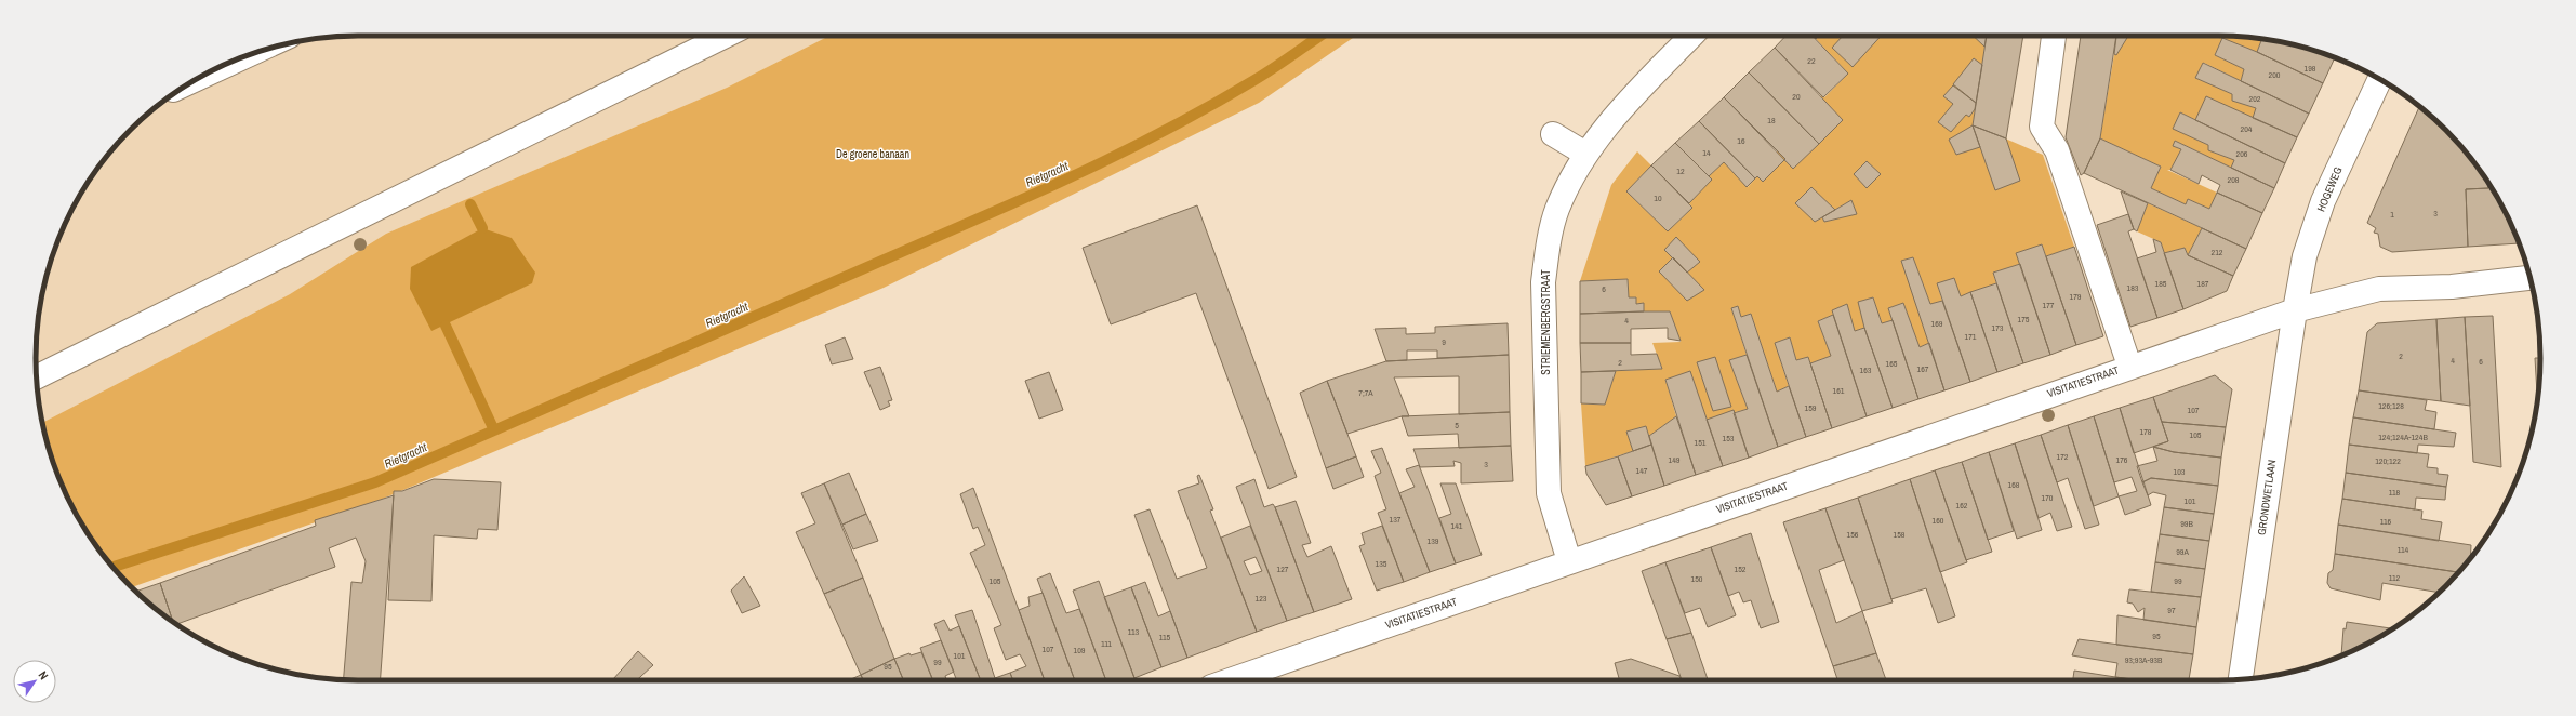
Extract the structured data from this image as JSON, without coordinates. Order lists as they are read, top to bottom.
{
  "streets": {
    "street": [
      "HOGEWEG",
      "STRIEMENBERGSTRAAT",
      "VISITATIESTRAAT",
      "GRONDWETLAAN"
    ]
  },
  "crossings": [
    ["HOGEWEG", "VISITATIESTRAAT"],
    ["HOGEWEG", "GRONDWETLAAN"],
    ["STRIEMENBERGSTRAAT", "VISITATIESTRAAT"],
    ["VISITATIESTRAAT", "GRONDWETLAAN"]
  ],
  "water": ["Rietgracht"],
  "parks": ["De groene banaan"],
  "house_numbers": [
    "22",
    "198",
    "200",
    "20",
    "202",
    "18",
    "204",
    "16",
    "14",
    "206",
    "12",
    "208",
    "10",
    "3",
    "1",
    "212",
    "185",
    "187",
    "183",
    "6",
    "179",
    "177",
    "175",
    "4",
    "169",
    "173",
    "171",
    "9",
    "2",
    "4",
    "6",
    "2",
    "165",
    "167",
    "163",
    "161",
    "7;7A",
    "126;128",
    "159",
    "107",
    "5",
    "178",
    "105",
    "124;124A-124B",
    "153",
    "151",
    "172",
    "149",
    "176",
    "120;122",
    "3",
    "147",
    "103",
    "168",
    "118",
    "170",
    "101",
    "162",
    "137",
    "160",
    "116",
    "99B",
    "141",
    "156",
    "158",
    "139",
    "114",
    "99A",
    "135",
    "127",
    "152",
    "112",
    "150",
    "105",
    "99",
    "123",
    "97",
    "113",
    "95",
    "115",
    "111",
    "107",
    "109",
    "101",
    "93;93A-93B",
    "99",
    "95"
  ],
  "north": "top right"
}
